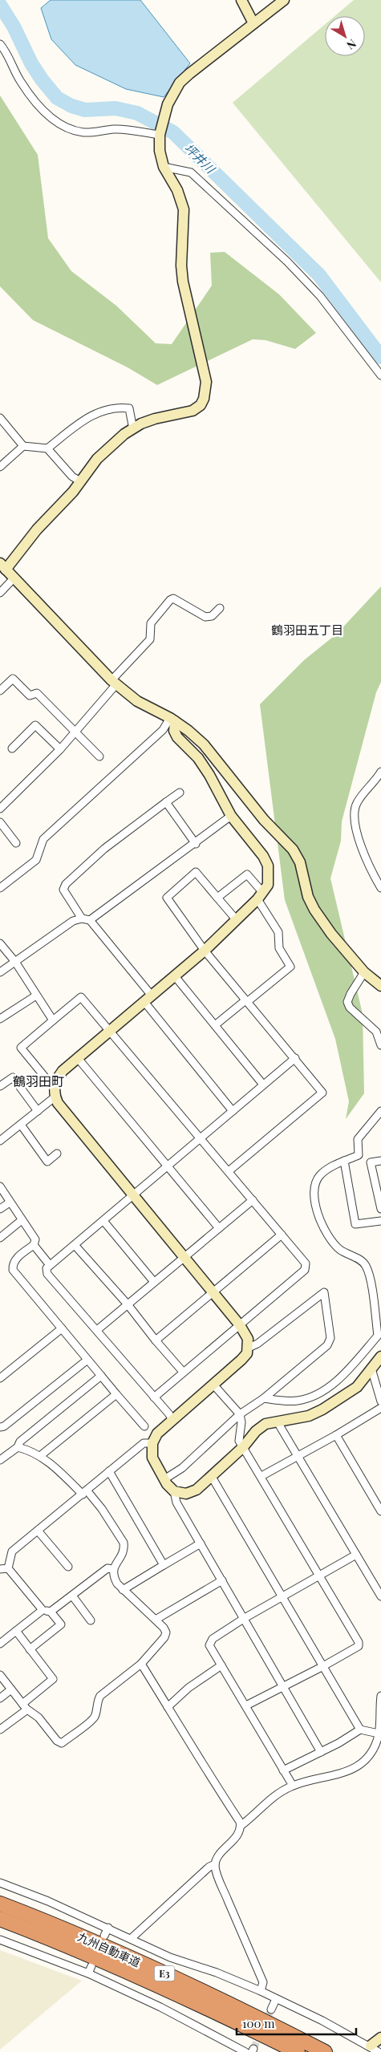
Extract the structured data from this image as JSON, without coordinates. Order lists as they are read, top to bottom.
{
  "streets": {
    "highway": ["九州自動車道", "E3"]
  },
  "districts": ["鶴羽田五丁目", "鶴羽田町"],
  "water": ["坪井川"],
  "scale_bar": "100 m",
  "north": "bottom right"
}
